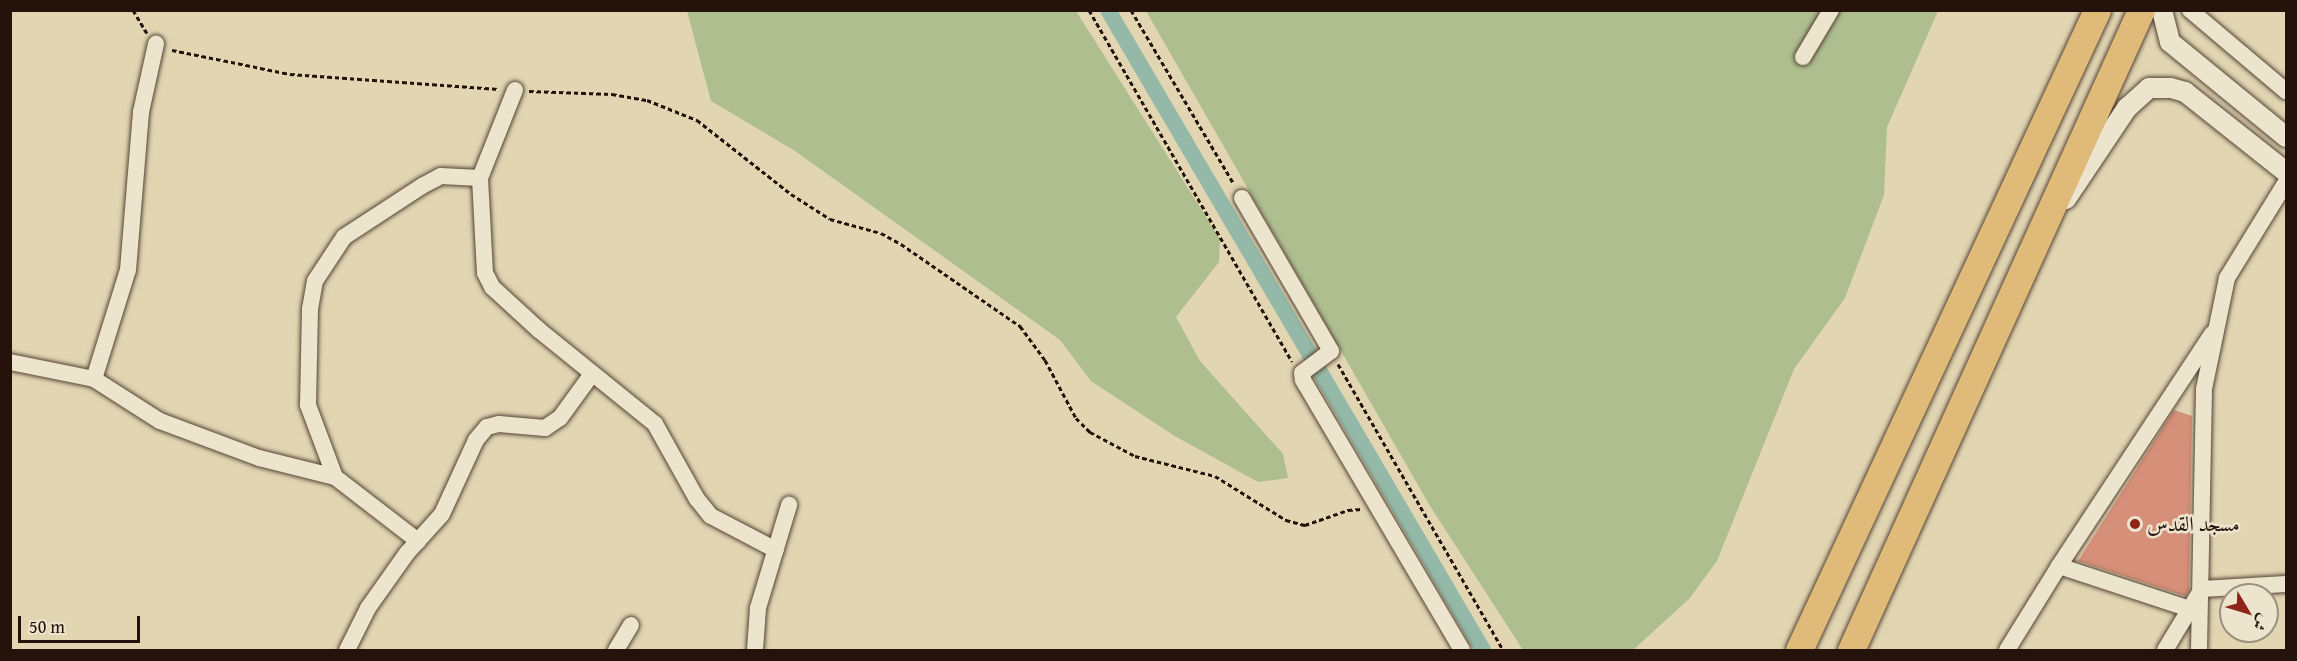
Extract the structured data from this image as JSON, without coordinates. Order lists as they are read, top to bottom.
{
  "places": ["مسجد القدس"],
  "scale_bar": "50 m",
  "north": "bottom right"
}
